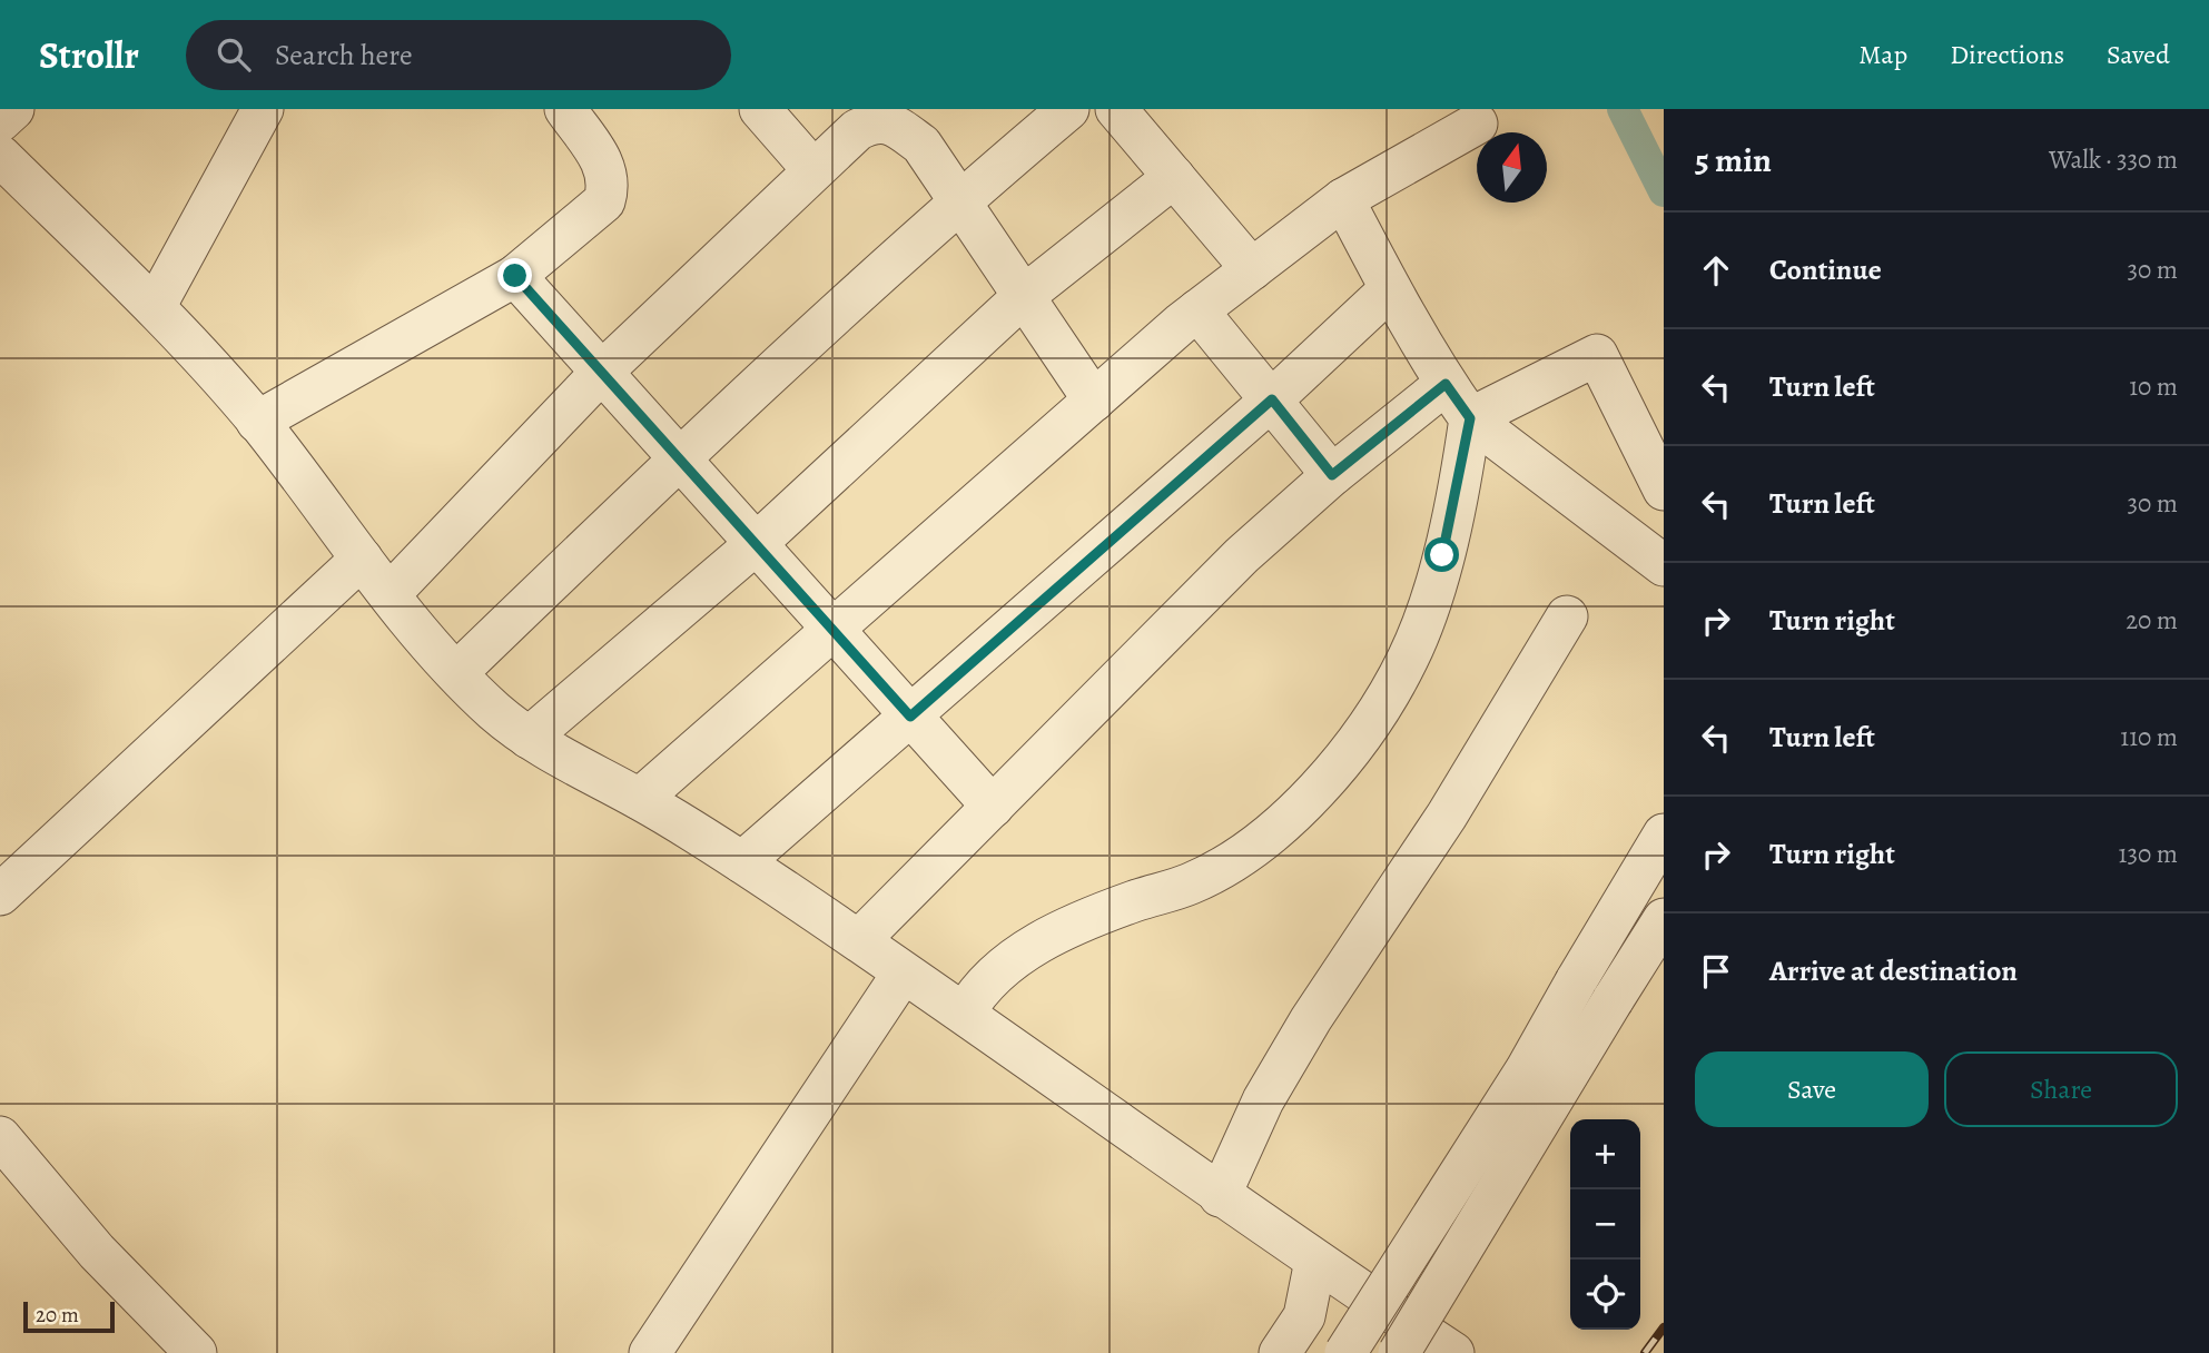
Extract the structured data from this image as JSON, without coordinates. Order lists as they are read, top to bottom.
{
  "scale_bar": "20 m",
  "north": "top",
  "page": {
    "header": "Strollr",
    "search": "Search here",
    "nav": ["Map", "Directions", "Saved"],
    "heading": ["5 min", "Walk · 330 m"],
    "list": [
      ["Continue", "30 m"],
      ["Turn left", "10 m"],
      ["Turn left", "30 m"],
      ["Turn right", "20 m"],
      ["Turn left", "110 m"],
      ["Turn right", "130 m"],
      "Arrive at destination"
    ],
    "buttons": ["Save", "Share"],
    "map_buttons": ["+", "−"],
    "scale": "20 m"
  }
}
